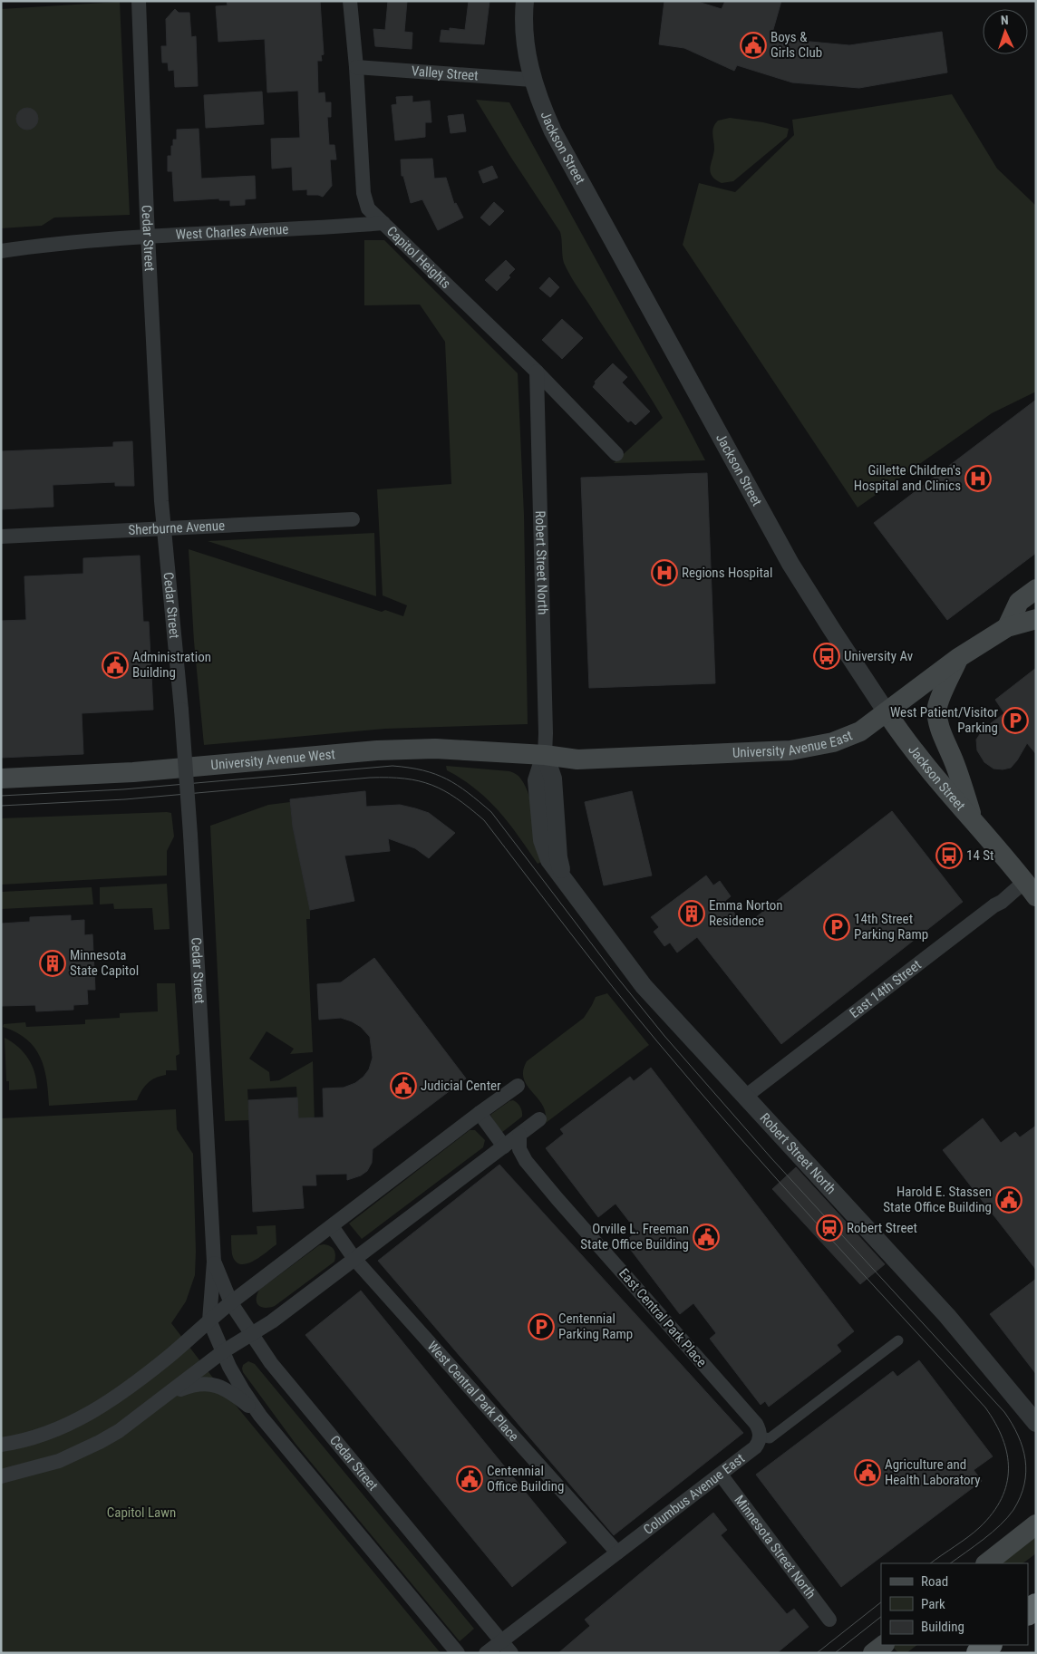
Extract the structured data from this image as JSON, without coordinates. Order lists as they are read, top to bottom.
{
  "streets": {
    "main road": ["Jackson Street", "University Avenue East", "University Avenue West"],
    "street": [
      "Valley Street",
      "West Charles Avenue",
      "Cedar Street",
      "Capitol Heights",
      "Sherburne Avenue",
      "Robert Street North",
      "East 14th Street",
      "East Central Park Place",
      "West Central Park Place",
      "Columbus Avenue East",
      "Minnesota Street North"
    ]
  },
  "crossings": [
    ["Valley Street", "Jackson Street"],
    ["Valley Street", "Capitol Heights"],
    ["Jackson Street", "University Avenue East"],
    ["Jackson Street", "East 14th Street"],
    ["West Charles Avenue", "Cedar Street"],
    ["West Charles Avenue", "Capitol Heights"],
    ["Cedar Street", "Sherburne Avenue"],
    ["Cedar Street", "Columbus Avenue East"],
    ["Capitol Heights", "Robert Street North"],
    ["Robert Street North", "University Avenue East"],
    ["Robert Street North", "University Avenue West"],
    ["Robert Street North", "East 14th Street"],
    ["University Avenue East", "University Avenue West"],
    ["East Central Park Place", "Columbus Avenue East"],
    ["West Central Park Place", "Columbus Avenue East"],
    ["Columbus Avenue East", "Minnesota Street North"]
  ],
  "parks": ["Capitol Lawn"],
  "places": {
    "public building": [
      "Boys & Girls Club",
      "Administration Building",
      "Judicial Center",
      "Harold E. Stassen State Office Building",
      "Orville L. Freeman State Office Building",
      "Agriculture and Health Laboratory",
      "Centennial Office Building"
    ],
    "hospital": ["Gillette Children's Hospital and Clinics", "Regions Hospital"],
    "bus stop": ["University Av", "14 St"],
    "parking": ["West Patient/Visitor Parking", "14th Street Parking Ramp", "Centennial Parking Ramp"],
    "building": ["Emma Norton Residence", "Minnesota State Capitol"],
    "station": ["Robert Street"]
  },
  "legend": ["Road", "Park", "Building"],
  "north": "top"
}
